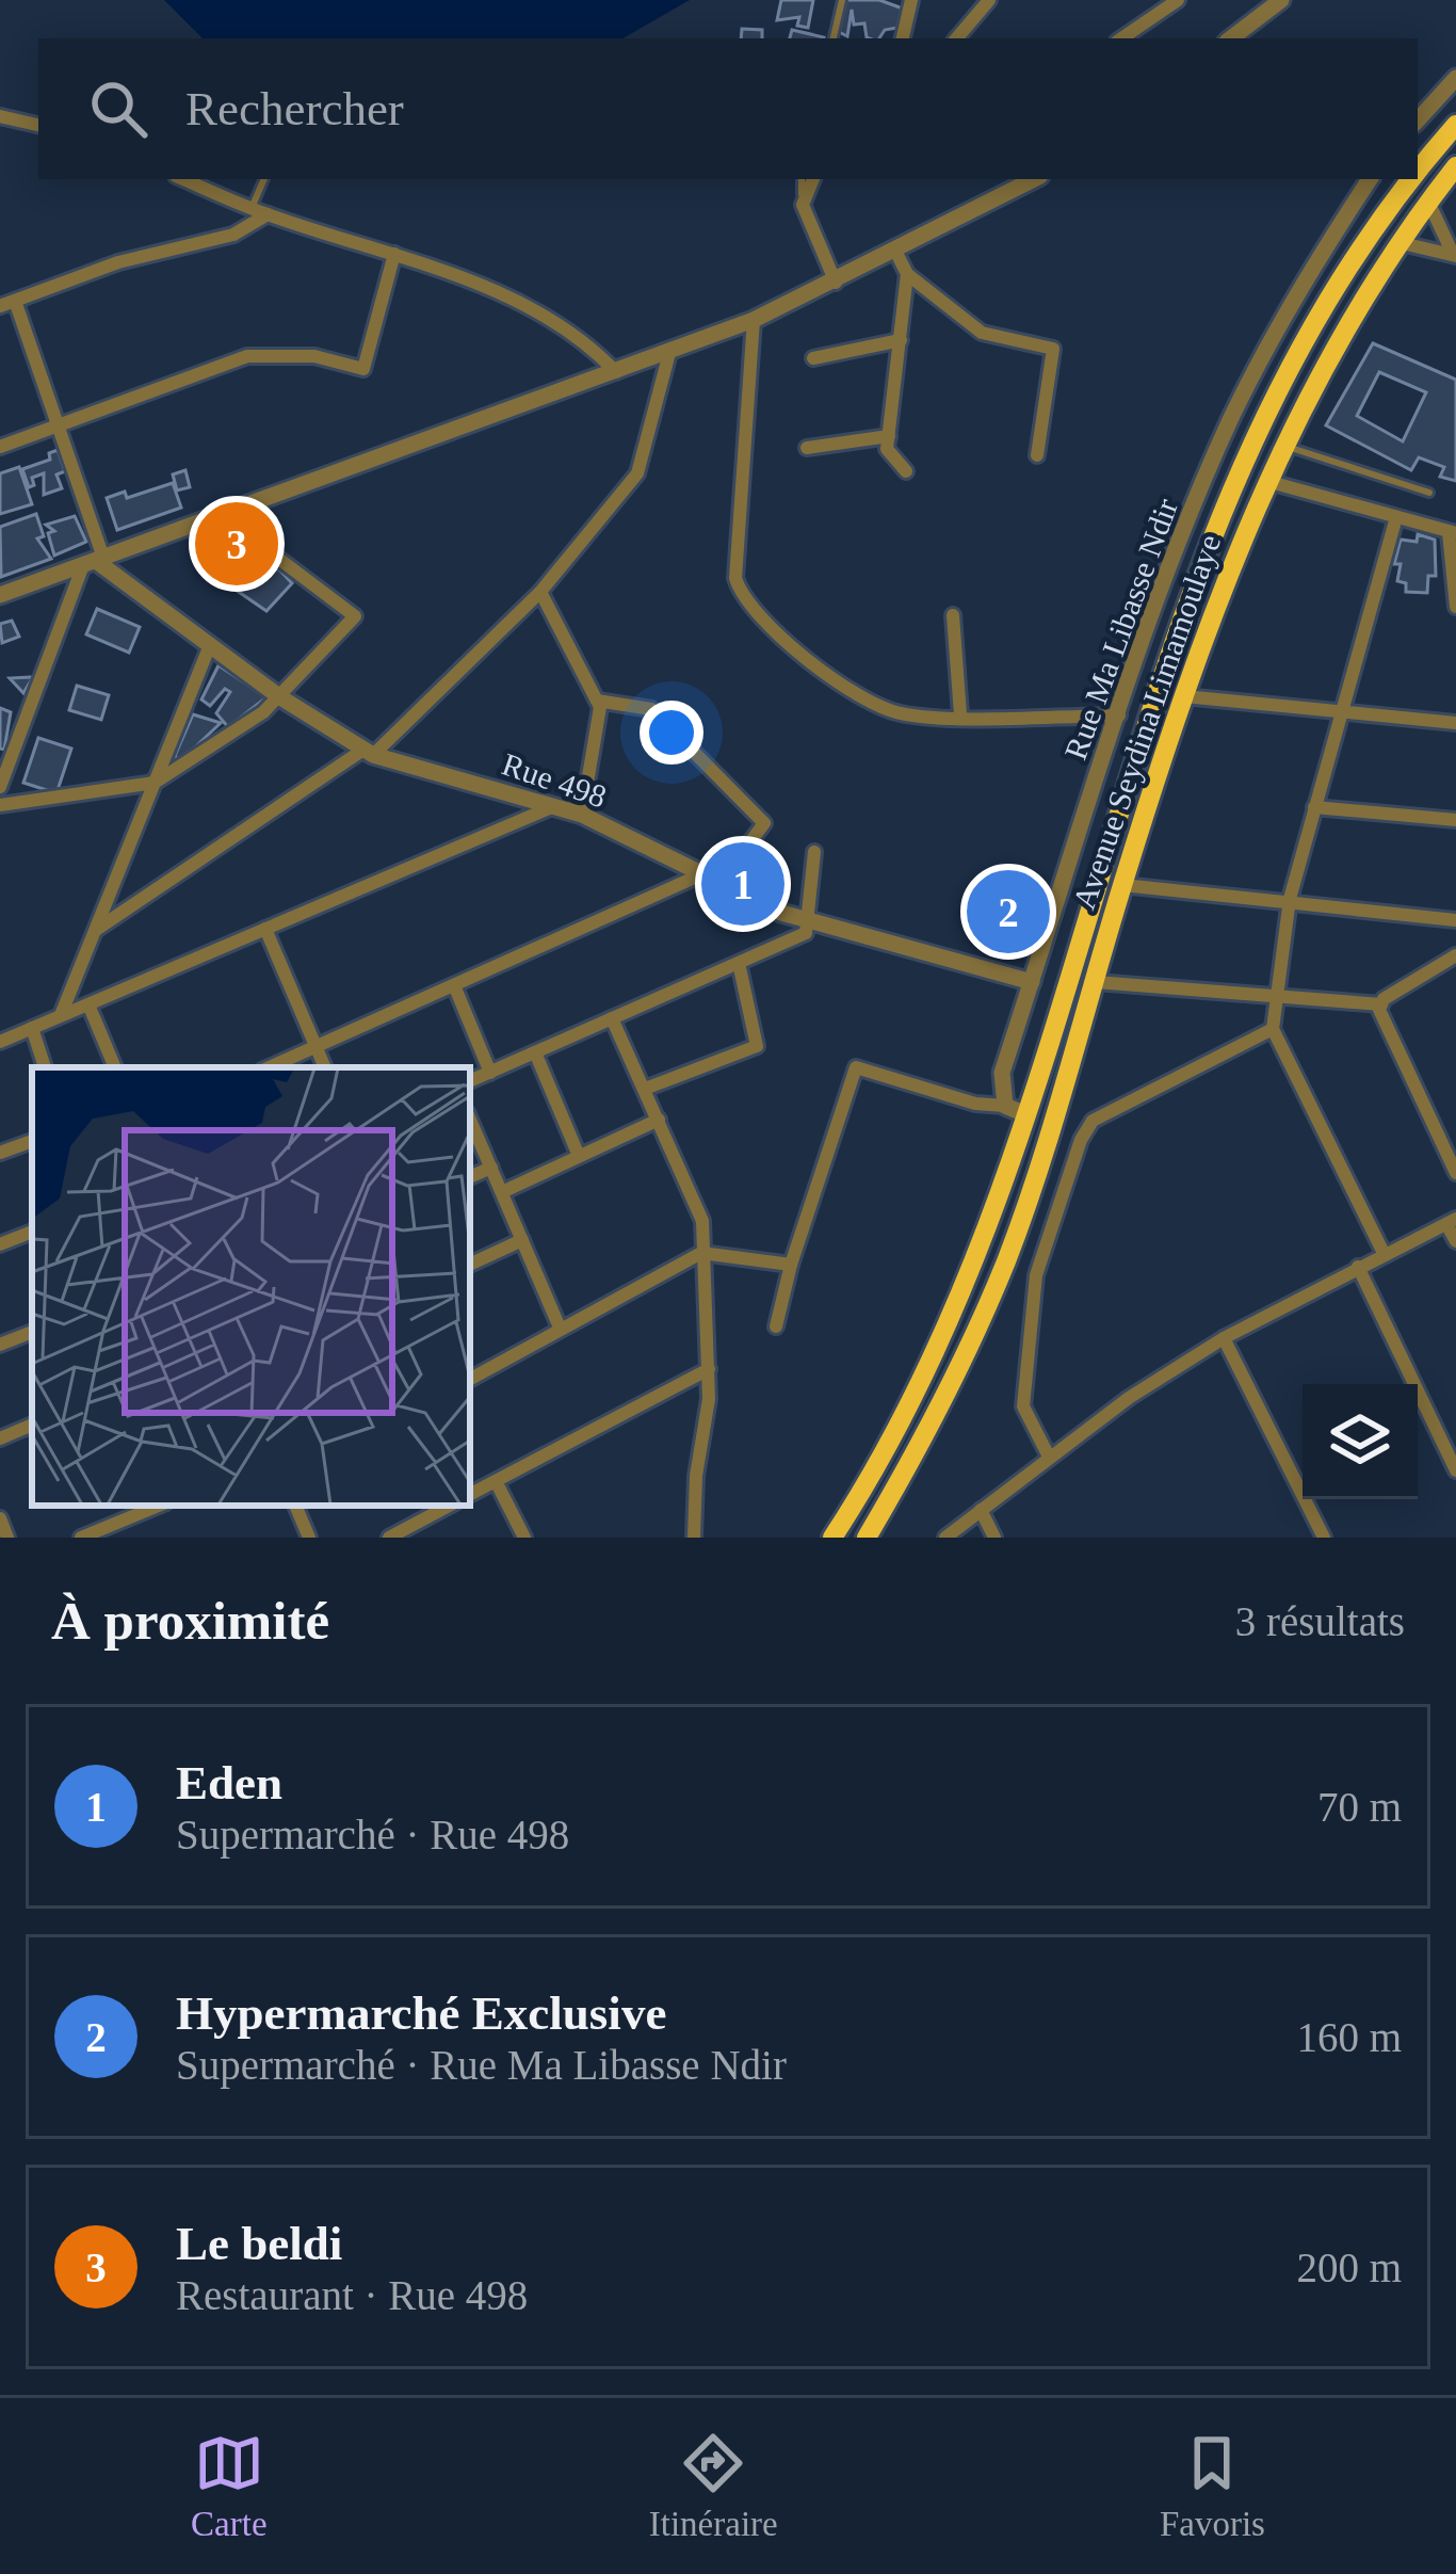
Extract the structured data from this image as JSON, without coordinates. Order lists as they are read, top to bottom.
{
  "streets": {
    "highway": ["Avenue Seydina Limamoulaye"],
    "street": ["Rue Ma Libasse Ndir", "Rue 498"]
  },
  "crossings": [
    ["Rue Ma Libasse Ndir", "Rue 498"]
  ],
  "page": {
    "search": "Rechercher",
    "pins": ["3", "1", "2"],
    "heading": ["À proximité", "3 résultats"],
    "list": [
      {
        "mark": "1",
        "name": "Eden",
        "note": "Supermarché · Rue 498",
        "value": "70 m"
      },
      {
        "mark": "2",
        "name": "Hypermarché Exclusive",
        "note": "Supermarché · Rue Ma Libasse Ndir",
        "value": "160 m"
      },
      {
        "mark": "3",
        "name": "Le beldi",
        "note": "Restaurant · Rue 498",
        "value": "200 m"
      }
    ],
    "nav": ["Carte", "Itinéraire", "Favoris"]
  }
}
